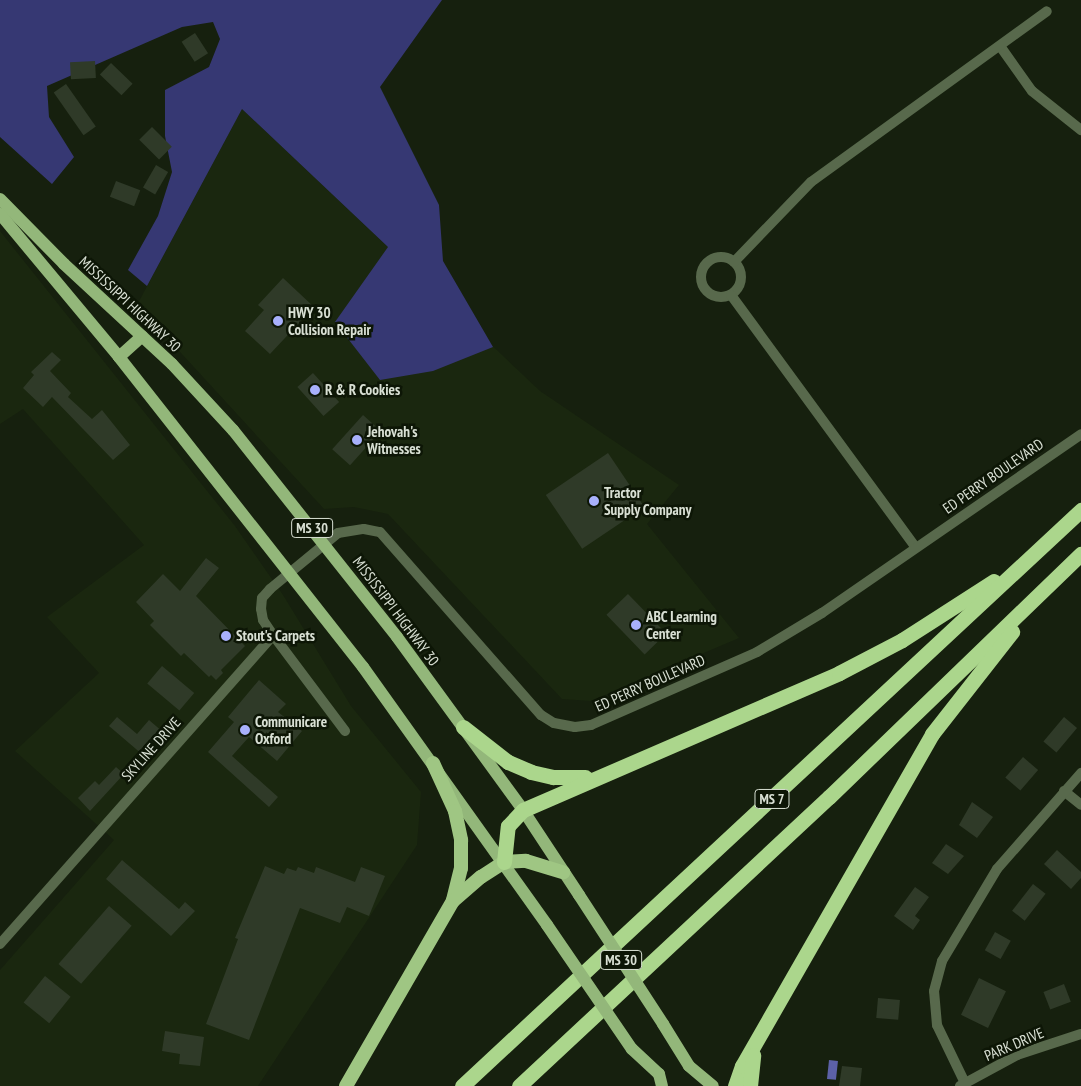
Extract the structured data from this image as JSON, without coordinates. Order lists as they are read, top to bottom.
{
  "streets": {
    "highway": ["MS 7"],
    "main road": ["MISSISSIPPI HIGHWAY 30", "MS 30"],
    "street": ["ED PERRY BOULEVARD", "SKYLINE DRIVE", "PARK DRIVE"]
  },
  "crossings": [
    ["MISSISSIPPI HIGHWAY 30", "ED PERRY BOULEVARD"],
    ["ED PERRY BOULEVARD", "MS 30"]
  ],
  "places": [
    "HWY 30 Collision Repair",
    "R & R Cookies",
    "Jehovah's Witnesses",
    "Tractor Supply Company",
    "ABC Learning Center",
    "Stout's Carpets",
    "Communicare Oxford"
  ]
}
